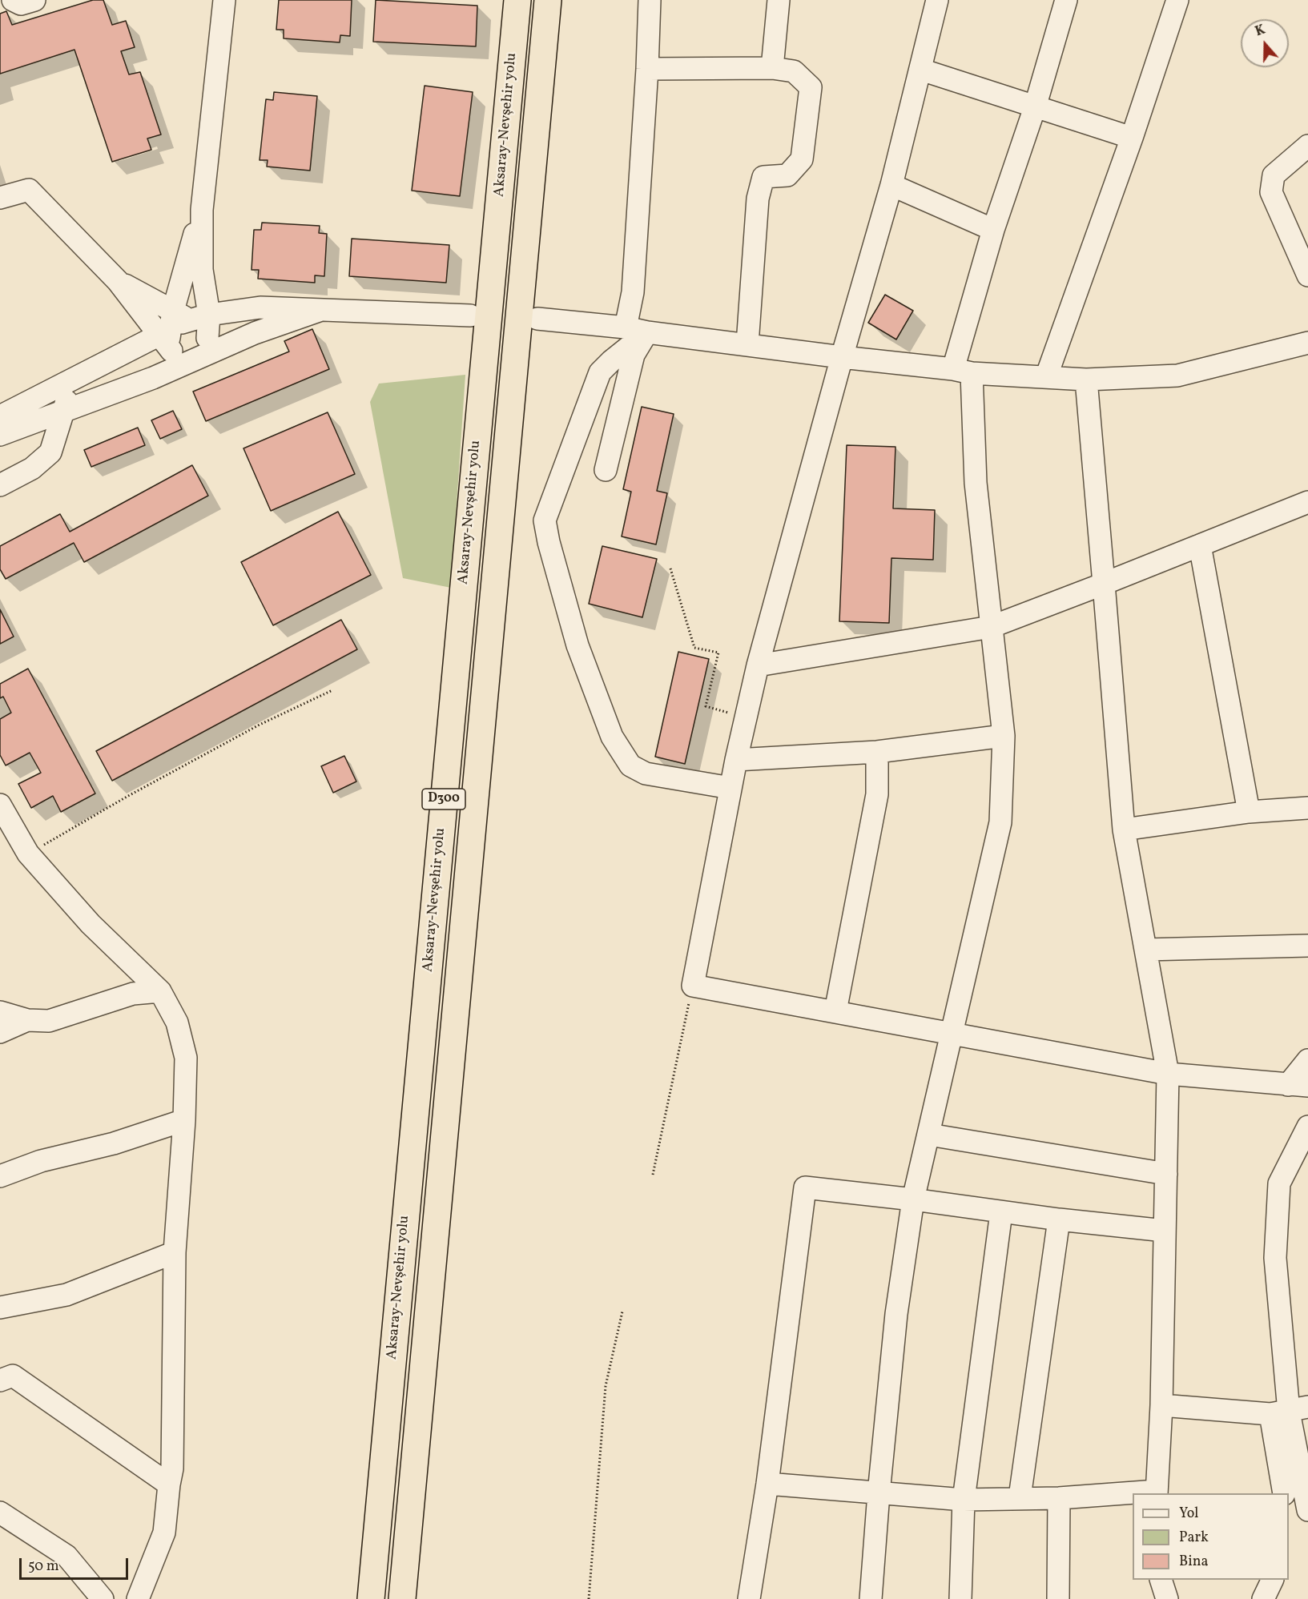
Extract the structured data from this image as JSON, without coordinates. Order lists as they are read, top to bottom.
{
  "streets": {
    "highway": ["Aksaray-Nevşehir yolu", "D300"]
  },
  "legend": ["Yol", "Park", "Bina"],
  "scale_bar": "50 m",
  "north": "top"
}
